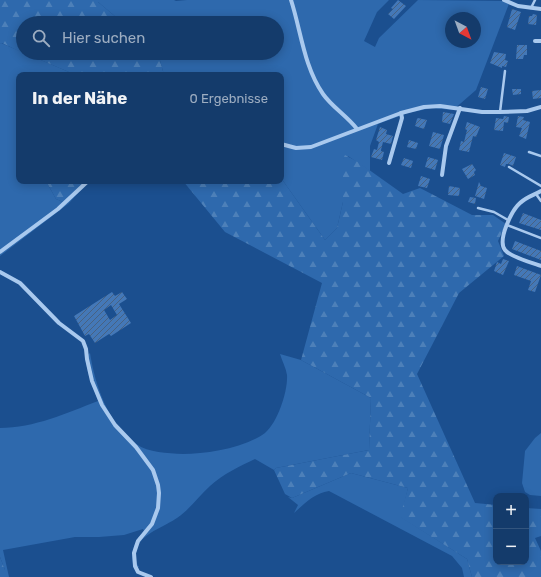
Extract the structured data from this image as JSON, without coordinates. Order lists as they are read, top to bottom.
{
  "north": "bottom right",
  "page": {
    "search": "Hier suchen",
    "heading": ["In der Nähe", "0 Ergebnisse"],
    "map_buttons": ["+", "−"]
  }
}
